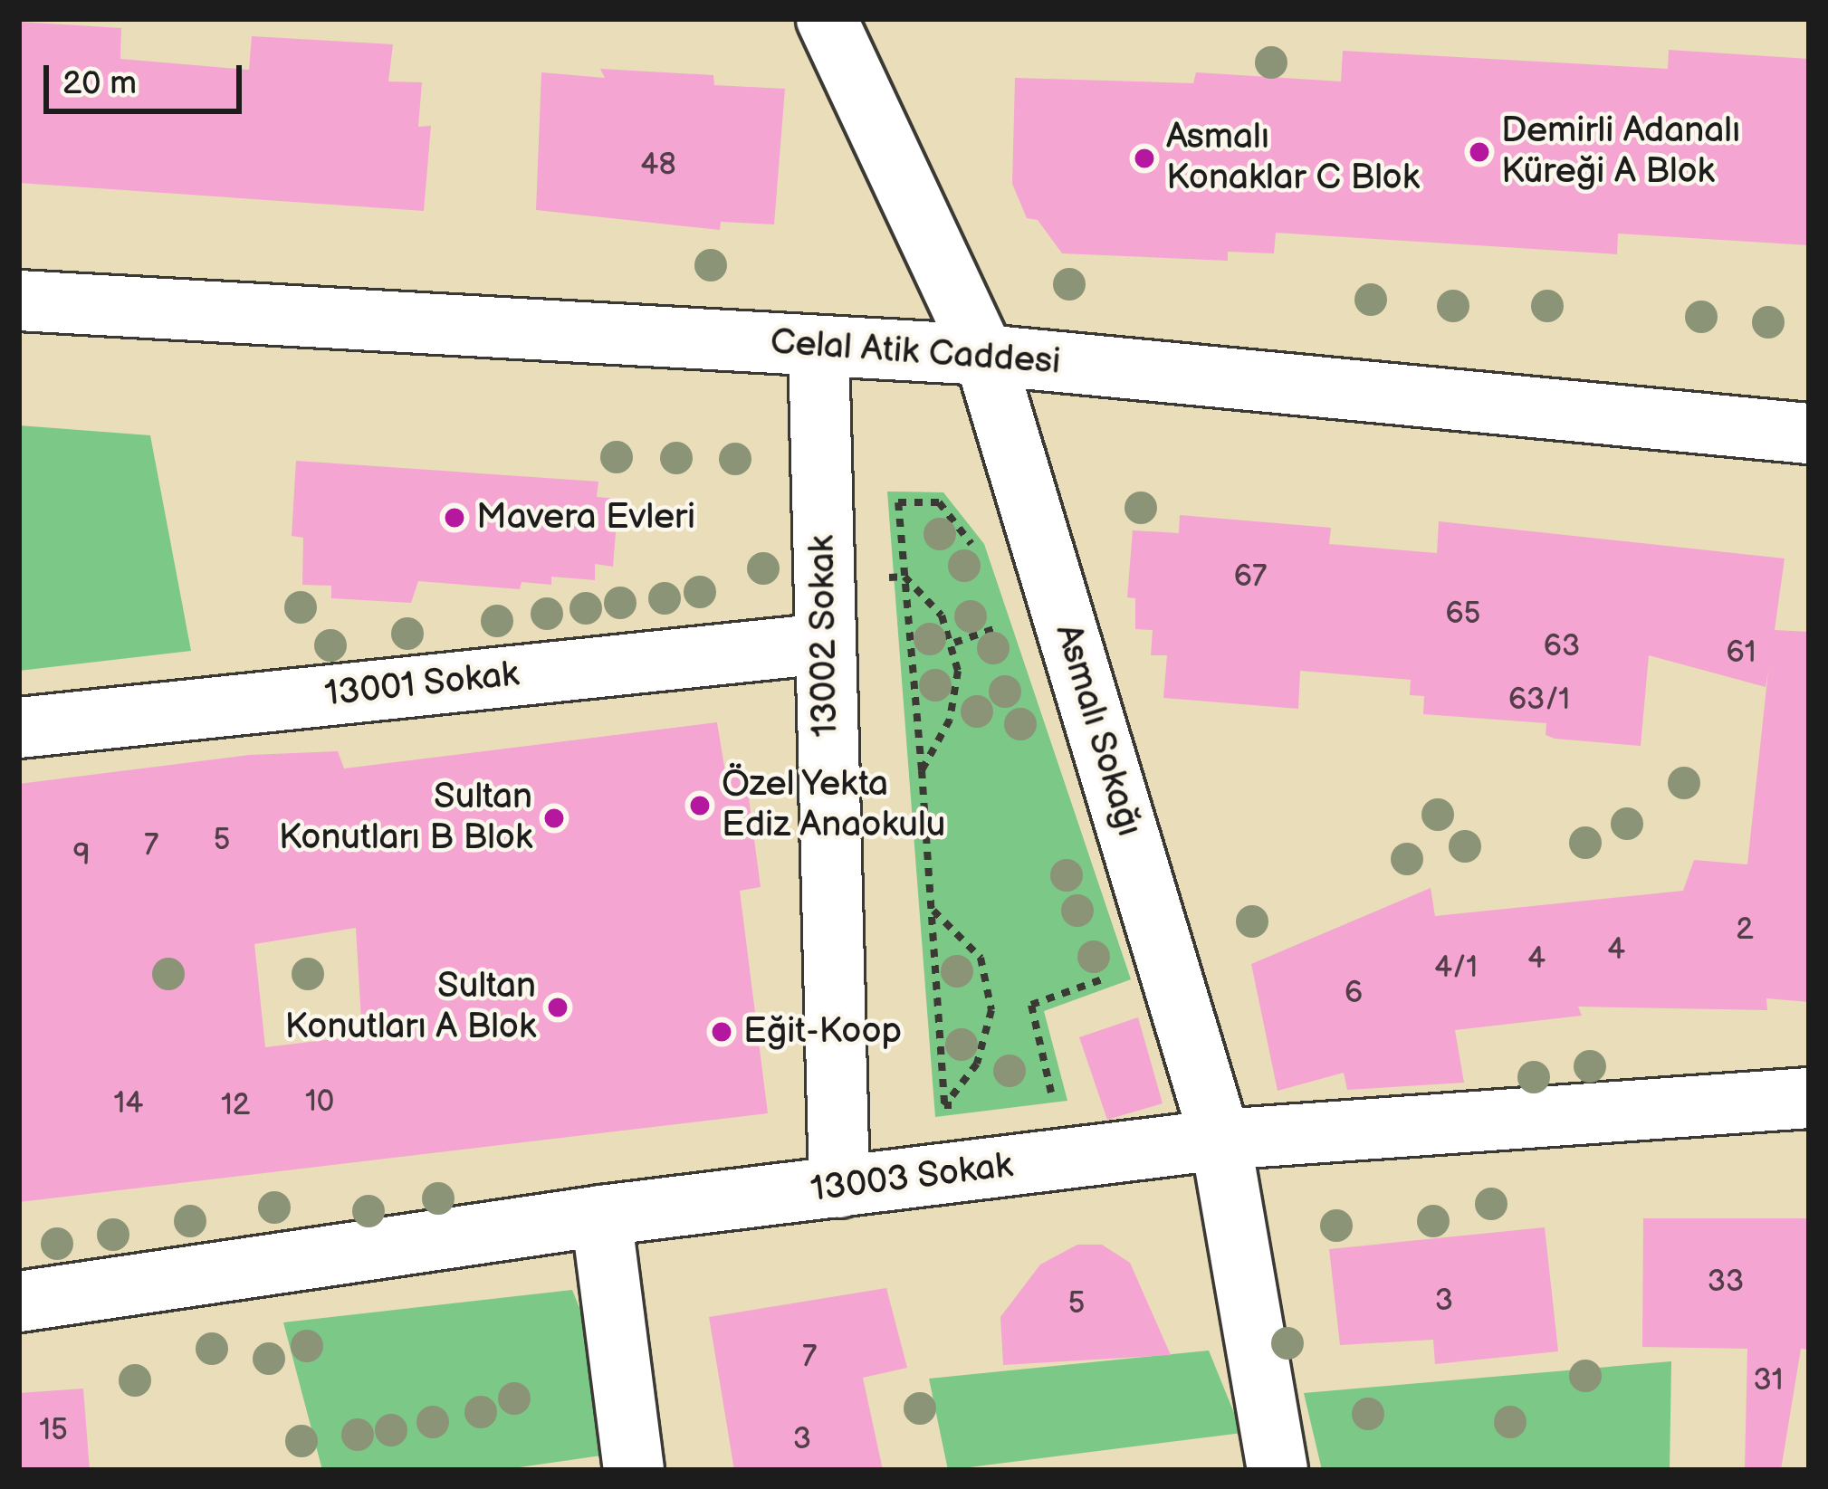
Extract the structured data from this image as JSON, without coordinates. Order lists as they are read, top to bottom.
{
  "streets": {
    "street": [
      "Celal Atik Caddesi",
      "13002 Sokak",
      "13001 Sokak",
      "Asmalı Sokağı",
      "13003 Sokak"
    ]
  },
  "crossings": [
    ["Celal Atik Caddesi", "13002 Sokak"],
    ["Celal Atik Caddesi", "Asmalı Sokağı"],
    ["13002 Sokak", "13001 Sokak"],
    ["13002 Sokak", "13003 Sokak"],
    ["Asmalı Sokağı", "13003 Sokak"]
  ],
  "places": [
    "Demirli Adanalı Küreği A Blok",
    "Asmalı Konaklar C Blok",
    "Mavera Evleri",
    "Özel Yekta Ediz Anaokulu",
    "Sultan Konutları B Blok",
    "Sultan Konutları A Blok",
    "Eğit-Koop"
  ],
  "house_numbers": [
    "48",
    "67",
    "65",
    "63",
    "61",
    "63/1",
    "5",
    "7",
    "9",
    "2",
    "4",
    "4",
    "4/1",
    "6",
    "10",
    "14",
    "12",
    "33",
    "3",
    "5",
    "7",
    "31",
    "15",
    "3"
  ],
  "scale_bar": "20 m"
}
